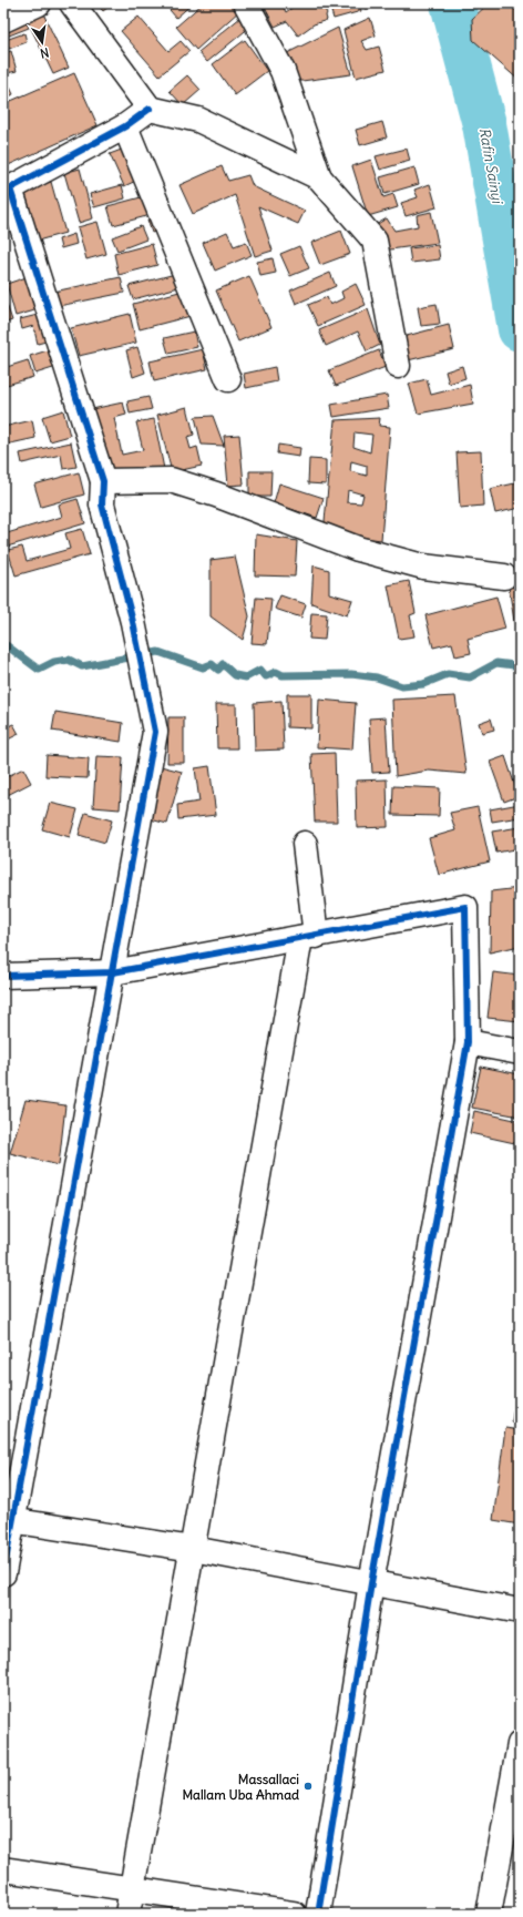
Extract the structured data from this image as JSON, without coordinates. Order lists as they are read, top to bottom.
{
  "water": ["Rafin Sainyi"],
  "places": ["Massallaci Mallam Uba Ahmad"],
  "north": "bottom"
}
